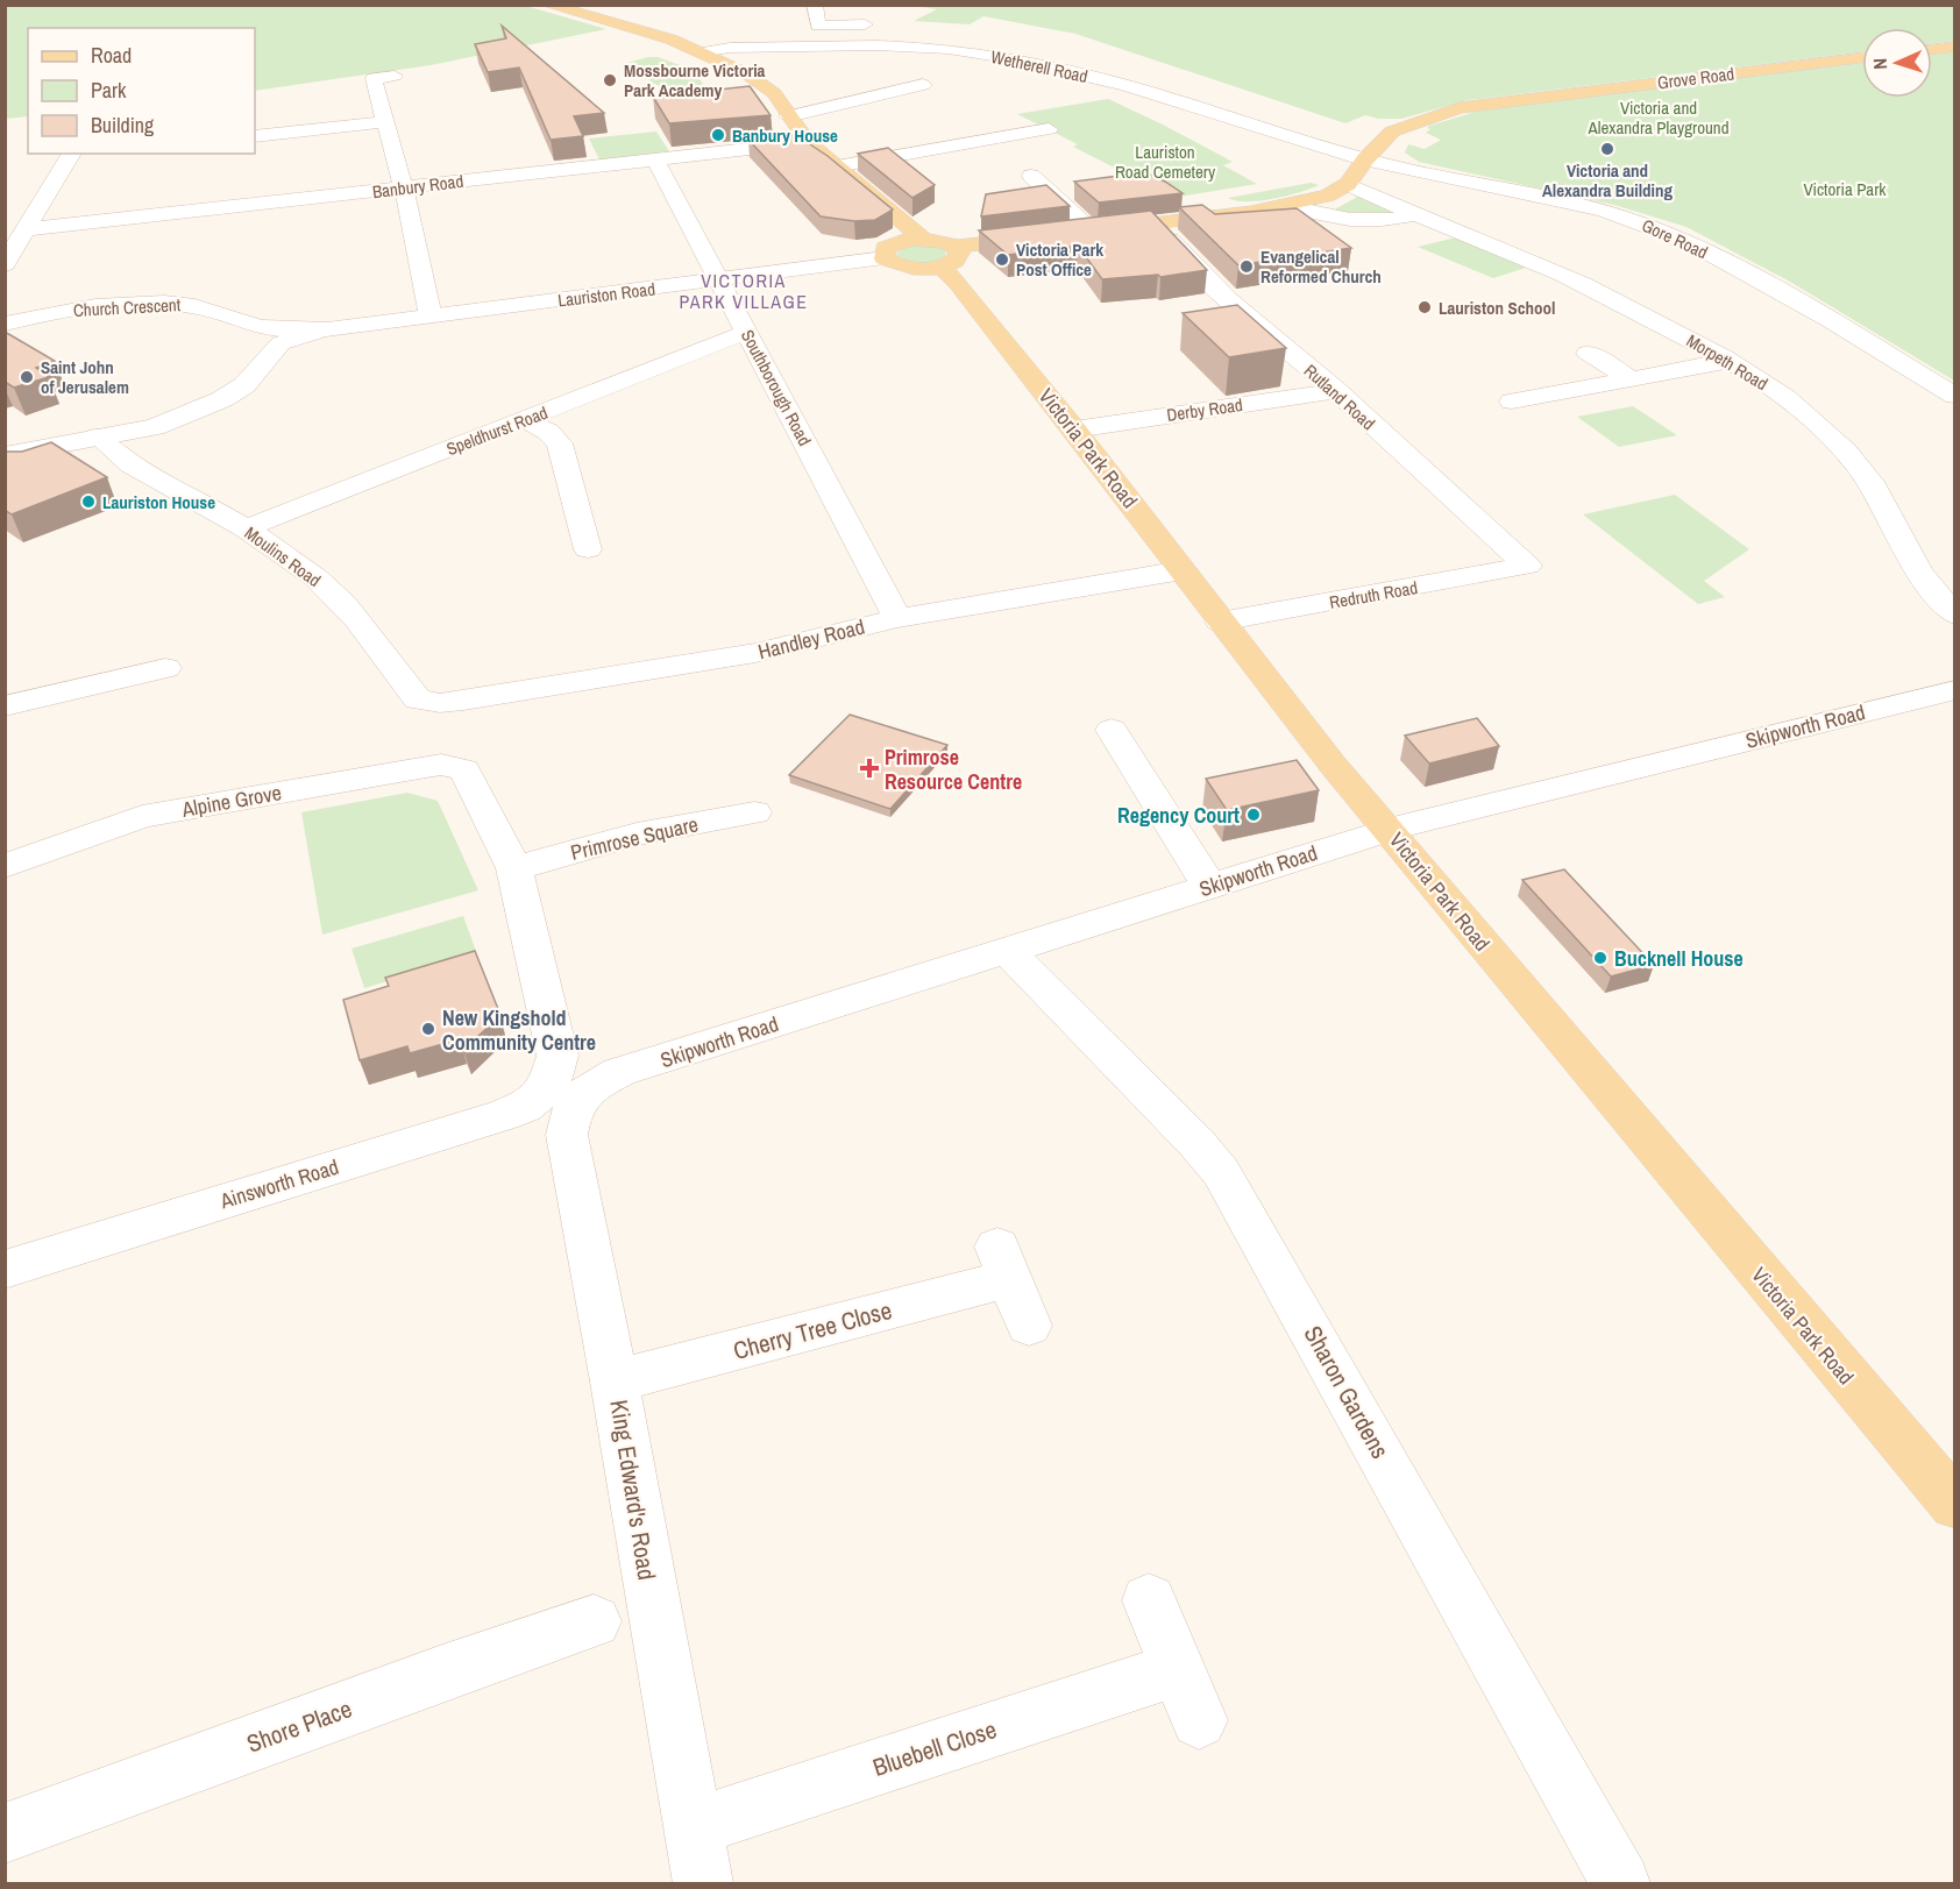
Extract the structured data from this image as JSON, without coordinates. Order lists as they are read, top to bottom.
{
  "streets": {
    "main road": ["Grove Road", "Victoria Park Road"],
    "street": [
      "Wetherell Road",
      "Banbury Road",
      "Gore Road",
      "Lauriston Road",
      "Church Crescent",
      "Morpeth Road",
      "Southborough Road",
      "Rutland Road",
      "Derby Road",
      "Speldhurst Road",
      "Moulins Road",
      "Redruth Road",
      "Handley Road",
      "Skipworth Road",
      "Alpine Grove",
      "Primrose Square",
      "Ainsworth Road",
      "Cherry Tree Close",
      "Sharon Gardens",
      "King Edward's Road",
      "Shore Place",
      "Bluebell Close"
    ]
  },
  "crossings": [
    ["Wetherell Road", "Grove Road"],
    ["Wetherell Road", "Gore Road"],
    ["Wetherell Road", "Victoria Park Road"],
    ["Grove Road", "Gore Road"],
    ["Banbury Road", "Southborough Road"],
    ["Banbury Road", "Victoria Park Road"],
    ["Lauriston Road", "Church Crescent"],
    ["Lauriston Road", "Southborough Road"],
    ["Lauriston Road", "Moulins Road"],
    ["Southborough Road", "Speldhurst Road"],
    ["Southborough Road", "Handley Road"],
    ["Rutland Road", "Derby Road"],
    ["Rutland Road", "Redruth Road"],
    ["Derby Road", "Victoria Park Road"],
    ["Speldhurst Road", "Moulins Road"],
    ["Victoria Park Road", "Redruth Road"],
    ["Victoria Park Road", "Handley Road"],
    ["Victoria Park Road", "Skipworth Road"],
    ["Moulins Road", "Handley Road"],
    ["Skipworth Road", "Ainsworth Road"],
    ["Skipworth Road", "Sharon Gardens"],
    ["Skipworth Road", "King Edward's Road"],
    ["Alpine Grove", "Primrose Square"],
    ["Ainsworth Road", "King Edward's Road"],
    ["Cherry Tree Close", "King Edward's Road"],
    ["King Edward's Road", "Bluebell Close"]
  ],
  "districts": ["VICTORIA PARK VILLAGE"],
  "parks": ["Victoria and Alexandra Playground", "Lauriston Road Cemetery", "Victoria Park"],
  "places": {
    "other": [
      "Mossbourne Victoria Park Academy",
      "Banbury House",
      "Victoria and Alexandra Building",
      "Victoria Park Post Office",
      "Evangelical Reformed Church",
      "Lauriston School",
      "Saint John of Jerusalem",
      "Lauriston House",
      "Regency Court",
      "Bucknell House",
      "New Kingshold Community Centre"
    ],
    "health": ["Primrose Resource Centre"]
  },
  "legend": ["Road", "Park", "Building"],
  "north": "left"
}
